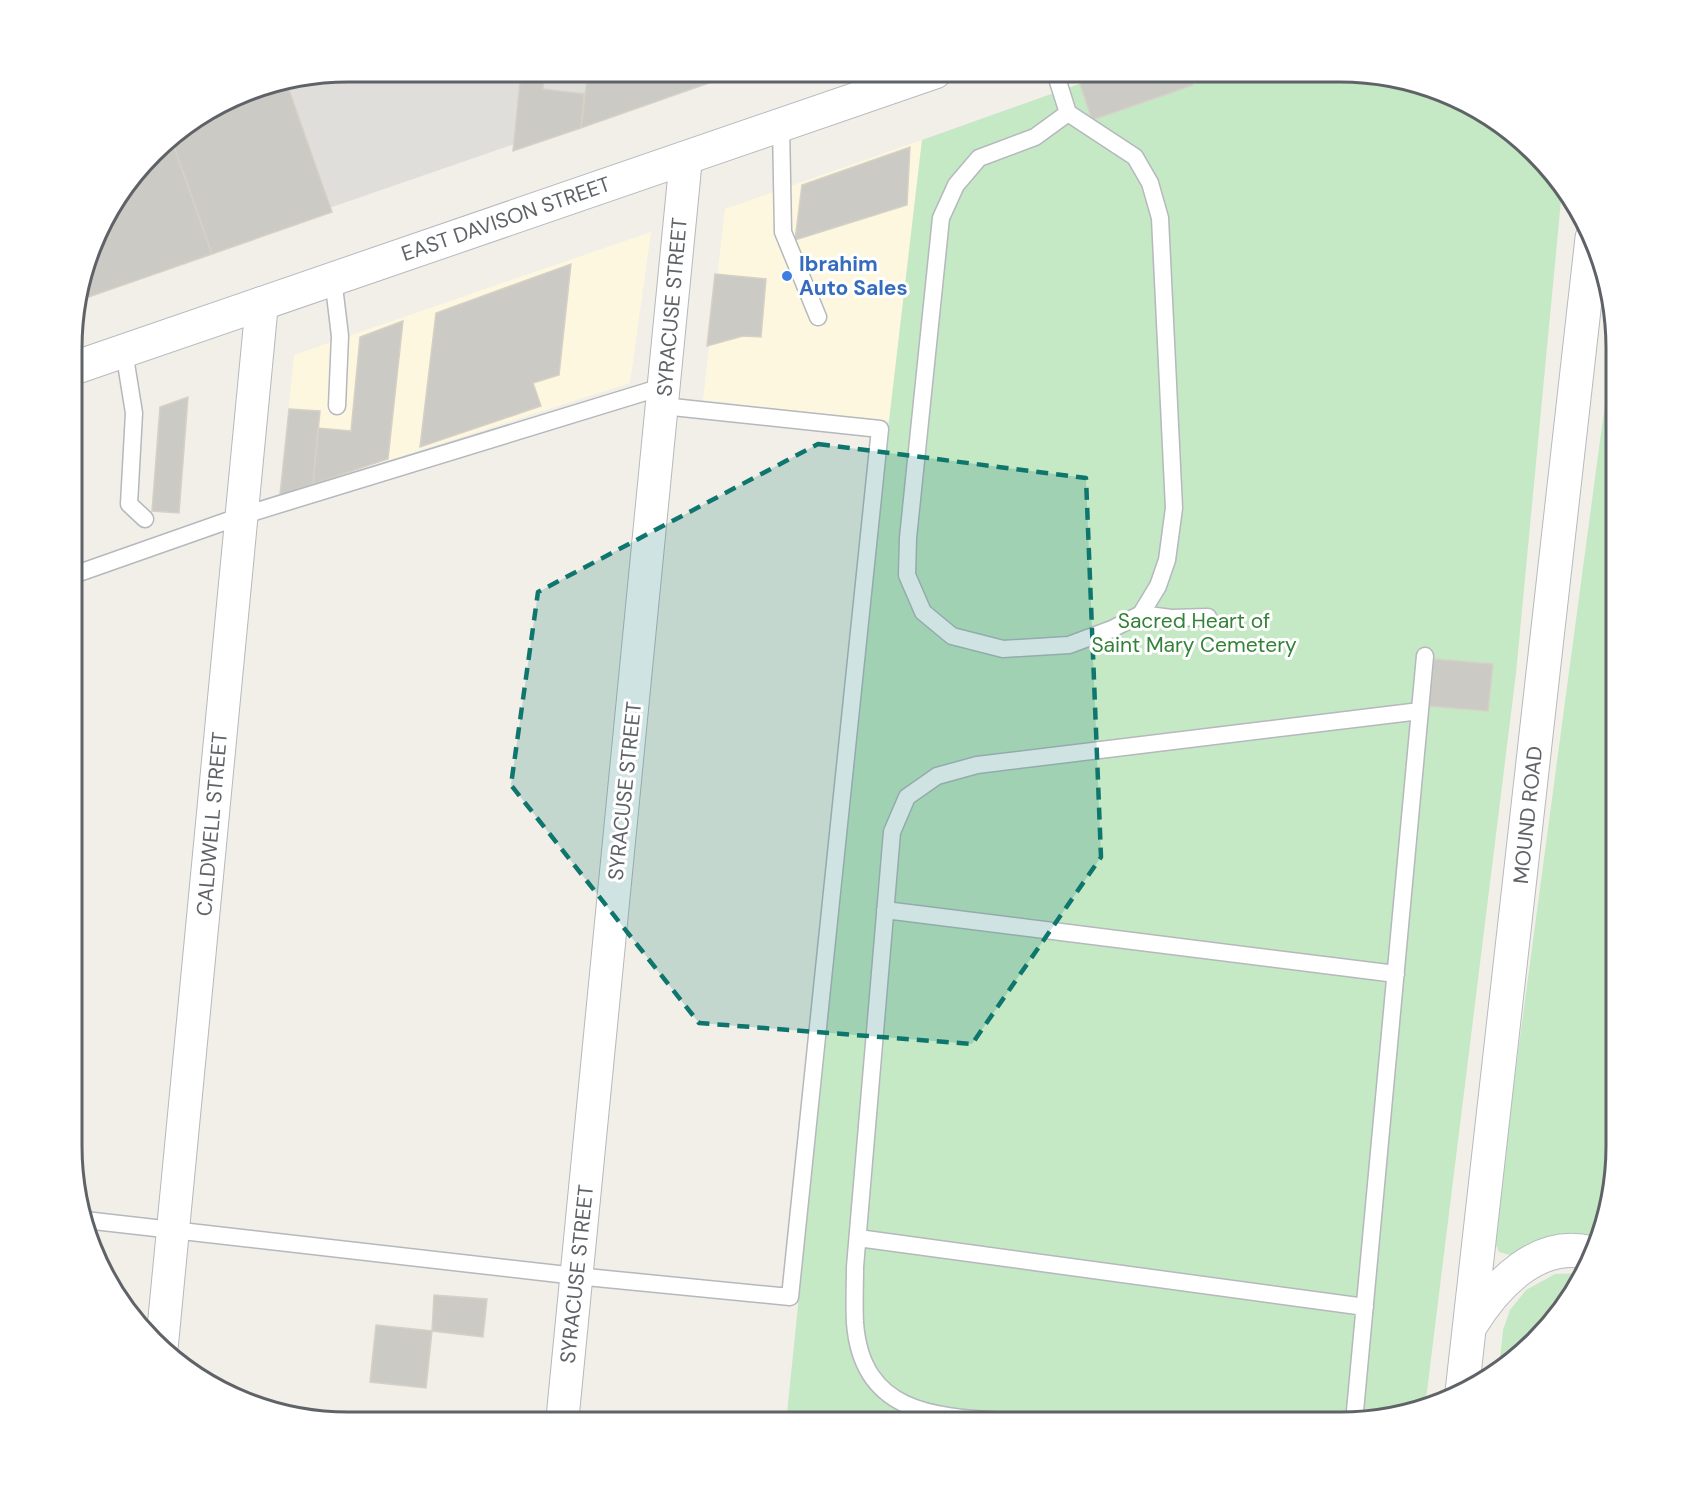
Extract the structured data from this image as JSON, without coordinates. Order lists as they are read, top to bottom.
{
  "streets": {
    "main road": ["EAST DAVISON STREET", "MOUND ROAD"],
    "street": ["SYRACUSE STREET", "CALDWELL STREET"]
  },
  "crossings": [
    ["EAST DAVISON STREET", "SYRACUSE STREET"],
    ["EAST DAVISON STREET", "CALDWELL STREET"]
  ],
  "parks": ["Sacred Heart of Saint Mary Cemetery"],
  "places": ["Ibrahim Auto Sales"]
}
